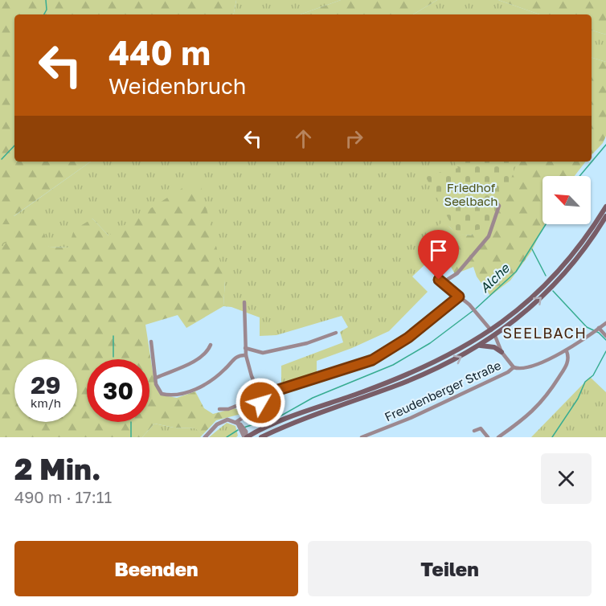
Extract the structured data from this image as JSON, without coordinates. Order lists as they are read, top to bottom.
{
  "streets": {
    "main road": ["Freudenberger Straße"]
  },
  "districts": ["SEELBACH"],
  "water": ["Alche"],
  "parks": ["Friedhof Seelbach"],
  "north": "top left",
  "page": {
    "turn": ["440 m", "Weidenbruch"],
    "speed": "29 km/h",
    "limit": "30",
    "heading": ["2 Min.", "490 m · 17:11"],
    "buttons": ["Beenden", "Teilen"]
  }
}
